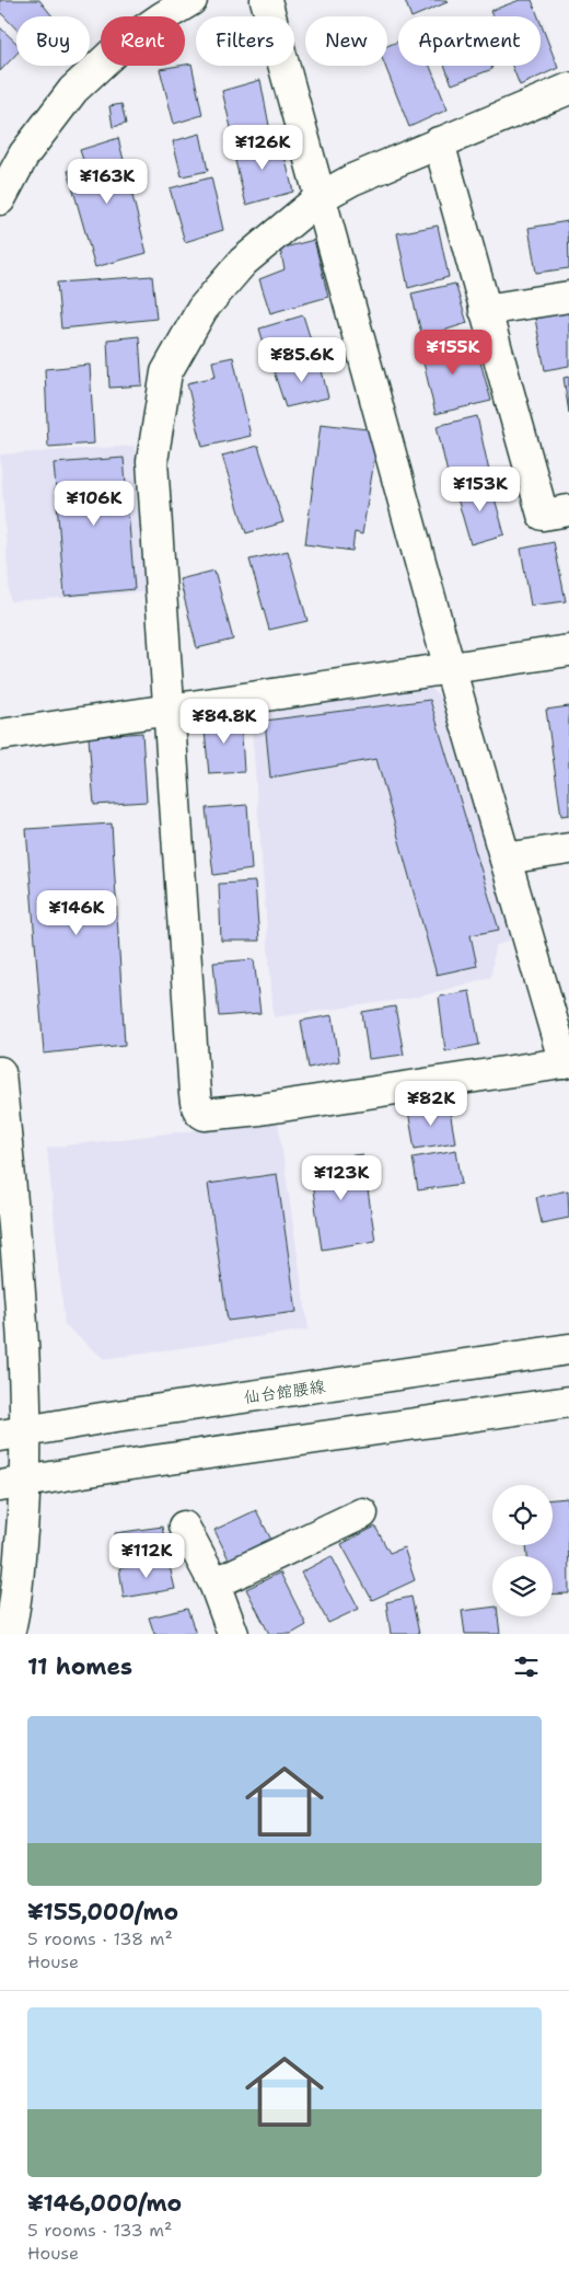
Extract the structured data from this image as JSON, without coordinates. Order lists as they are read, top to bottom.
{
  "streets": {
    "street": ["仙台館腰線"]
  },
  "page": {
    "chip": [
      "Buy",
      "Rent",
      "Filters",
      "New",
      "Apartment"
    ],
    "price": [
      "¥126K",
      "¥163K",
      "¥155K",
      "¥85.6K",
      "¥153K",
      "¥106K",
      "¥84.8K",
      "¥146K",
      "¥82K",
      "¥123K",
      "¥112K"
    ],
    "heading": "11 homes",
    "list": [
      {
        "name": "¥155,000/mo",
        "note": "5 rooms · 138 m² · House"
      },
      {
        "name": "¥146,000/mo",
        "note": "5 rooms · 133 m² · House"
      }
    ]
  }
}
